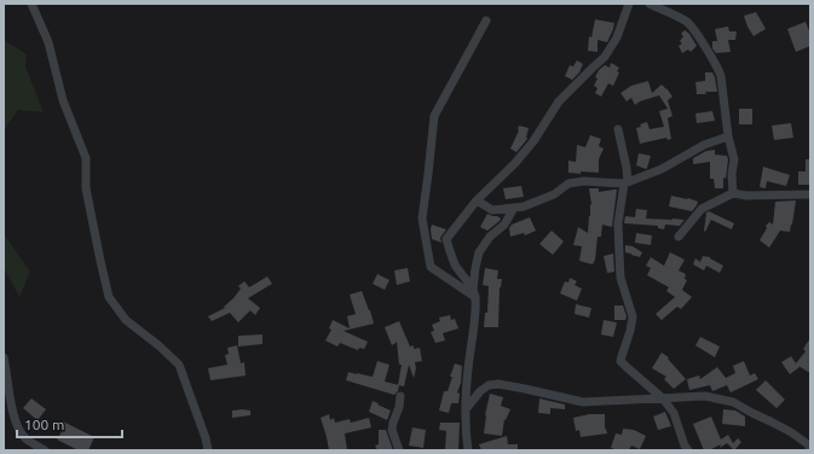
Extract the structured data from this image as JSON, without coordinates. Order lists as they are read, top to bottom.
{
  "scale_bar": "100 m"
}
